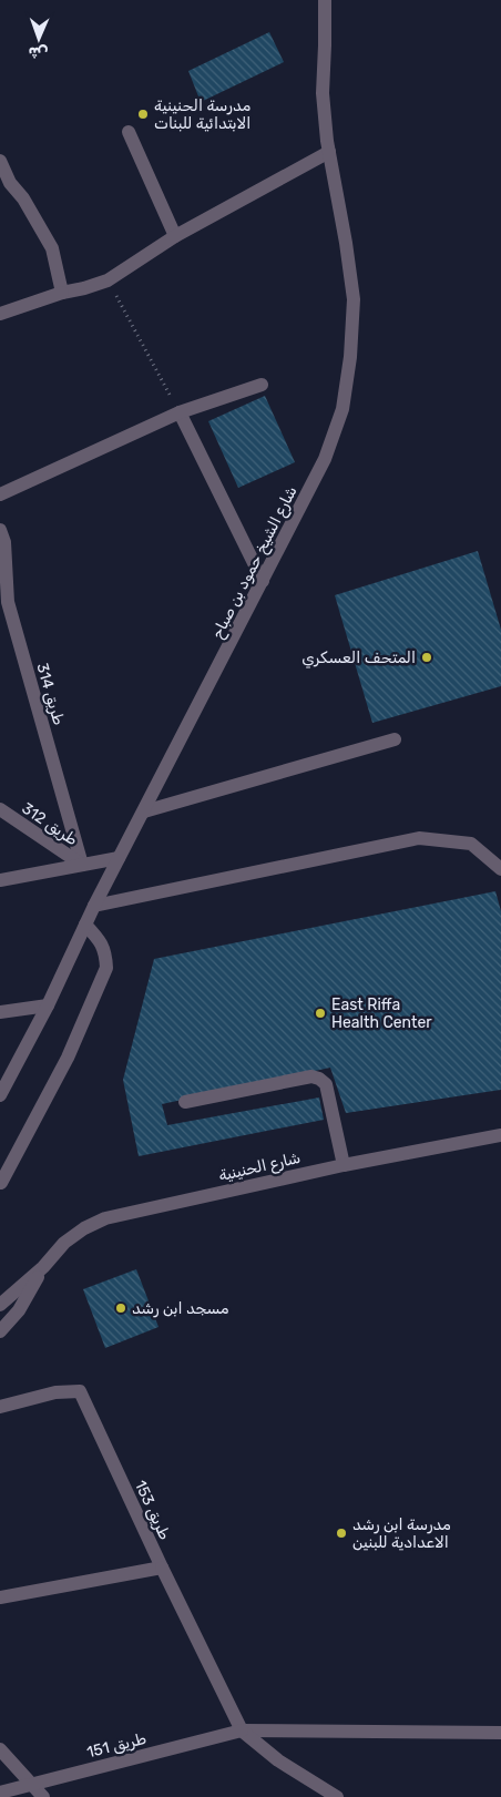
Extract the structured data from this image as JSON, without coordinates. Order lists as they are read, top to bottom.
{
  "streets": {
    "street": [
      "شارع الشيخ حمود بن صباح",
      "طريق 314",
      "طريق 312",
      "شارع الحنينية",
      "طريق 153",
      "طريق 151"
    ]
  },
  "crossings": [
    ["طريق 314", "طريق 312"]
  ],
  "places": [
    "مدرسة الحنينية الابتدائية للبنات",
    "المتحف العسكري",
    "East Riffa Health Center",
    "مسجد ابن رشد",
    "مدرسة ابن رشد الاعدادية للبنين"
  ],
  "north": "bottom"
}
